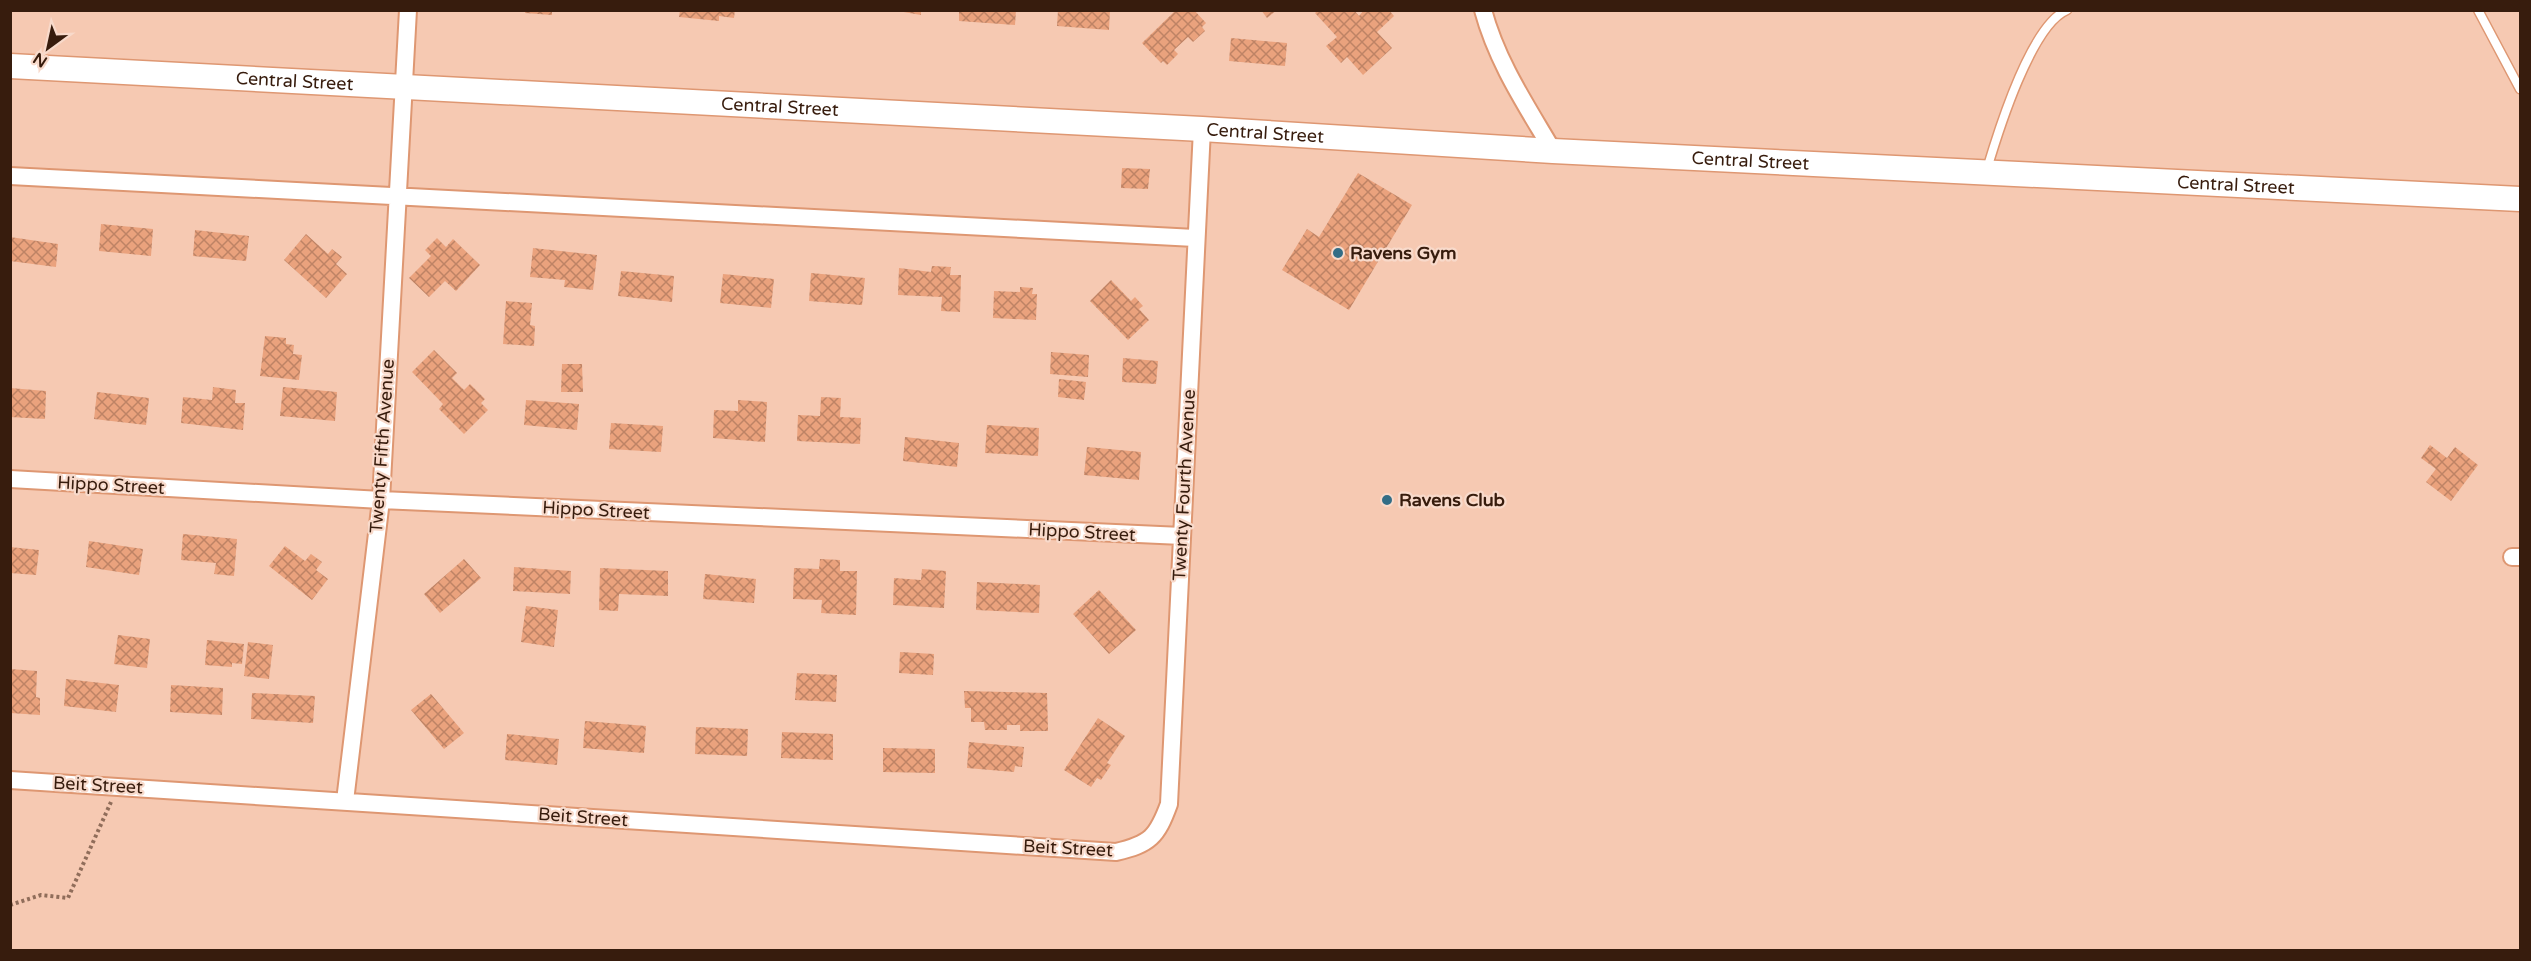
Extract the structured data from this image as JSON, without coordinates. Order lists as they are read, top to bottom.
{
  "streets": {
    "street": [
      "Central Street",
      "Twenty Fifth Avenue",
      "Hippo Street",
      "Twenty Fourth Avenue",
      "Beit Street"
    ]
  },
  "crossings": [
    ["Central Street", "Twenty Fifth Avenue"],
    ["Central Street", "Twenty Fourth Avenue"],
    ["Twenty Fifth Avenue", "Hippo Street"],
    ["Twenty Fifth Avenue", "Beit Street"],
    ["Hippo Street", "Twenty Fourth Avenue"],
    ["Twenty Fourth Avenue", "Beit Street"]
  ],
  "places": ["Ravens Gym", "Ravens Club"],
  "north": "bottom left"
}
